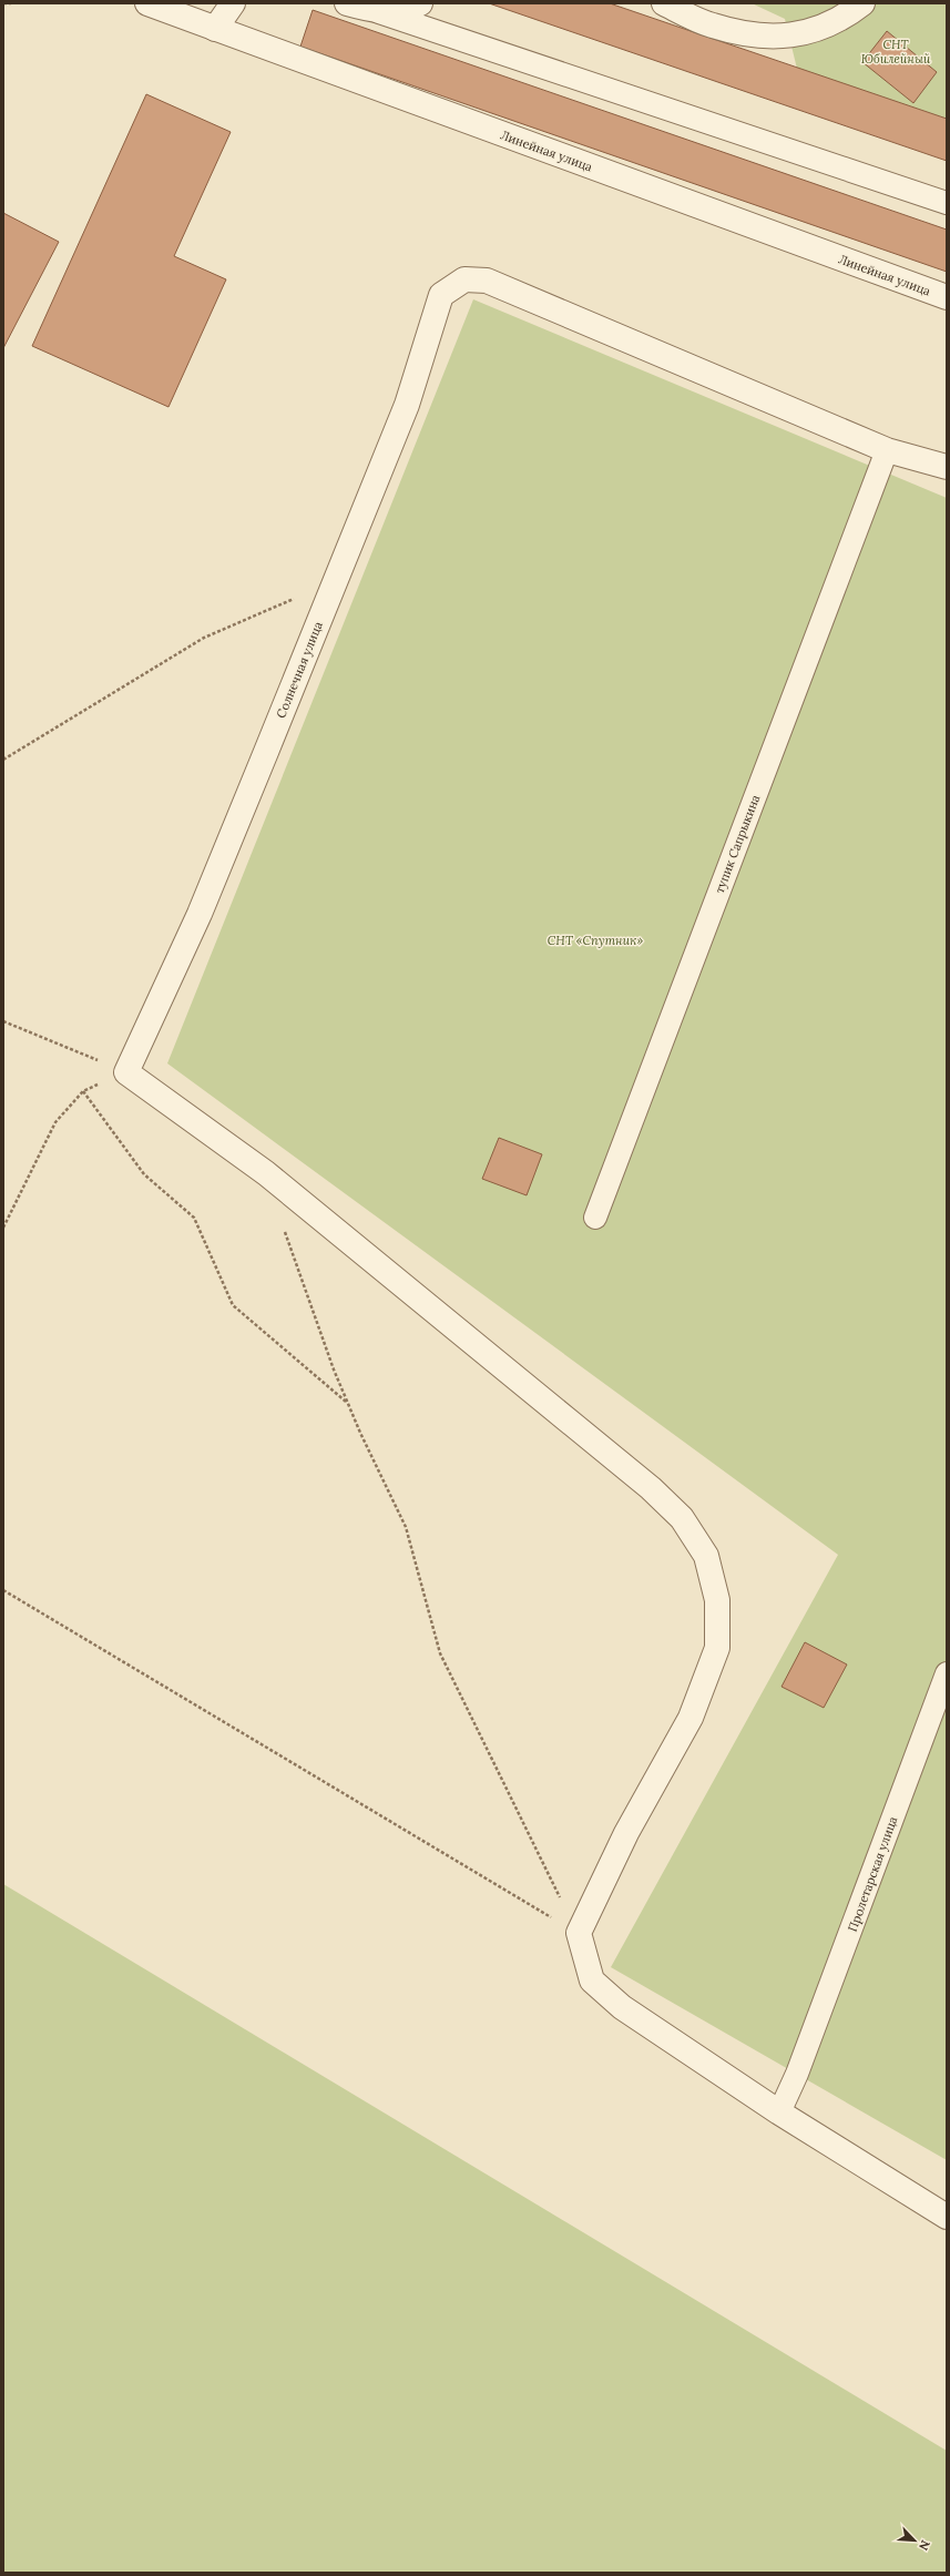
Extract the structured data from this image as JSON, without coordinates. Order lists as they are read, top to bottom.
{
  "streets": {
    "street": ["Линейная улица", "Солнечная улица"],
    "lane": ["тупик Сапрыкина", "Пролетарская улица"]
  },
  "crossings": [
    ["Солнечная улица", "тупик Сапрыкина"]
  ],
  "parks": ["СНТ Юбилейный", "СНТ «Спутник»"],
  "north": "bottom right"
}
